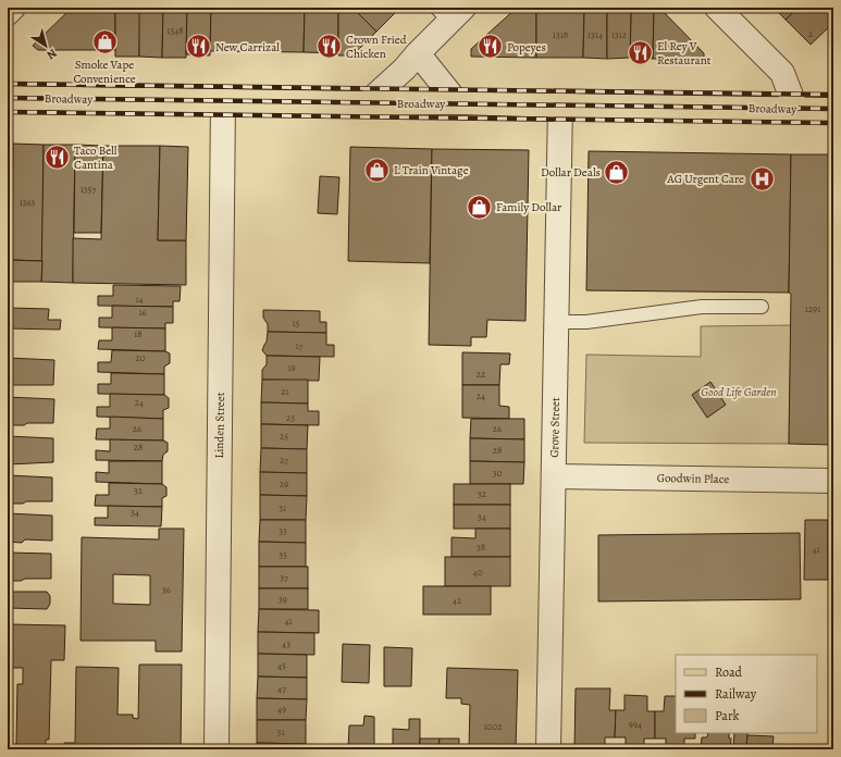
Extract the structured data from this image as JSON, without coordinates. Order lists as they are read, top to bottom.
{
  "streets": {
    "main road": ["Broadway"],
    "street": ["Linden Street", "Grove Street", "Goodwin Place"]
  },
  "crossings": [
    ["Broadway", "Linden Street"],
    ["Broadway", "Grove Street"],
    ["Grove Street", "Goodwin Place"]
  ],
  "parks": ["Good Life Garden"],
  "places": {
    "shop": [
      "Smoke Vape Convenience",
      "L Train Vintage",
      "Dollar Deals",
      "Family Dollar"
    ],
    "restaurant": [
      "Crown Fried Chicken",
      "New Carrizal",
      "Popeyes",
      "El Rey V Restaurant",
      "Taco Bell Cantina"
    ],
    "hospital": ["AG Urgent Care"]
  },
  "house_numbers": [
    "1348",
    "2",
    "1318",
    "1314",
    "1312",
    "1357",
    "1363",
    "14",
    "1291",
    "16",
    "15",
    "18",
    "17",
    "20",
    "19",
    "22",
    "21",
    "24",
    "24",
    "23",
    "26",
    "26",
    "25",
    "28",
    "28",
    "27",
    "30",
    "29",
    "32",
    "32",
    "31",
    "34",
    "34",
    "33",
    "38",
    "41",
    "35",
    "40",
    "37",
    "36",
    "39",
    "42",
    "41",
    "43",
    "45",
    "47",
    "49",
    "994",
    "1002",
    "51"
  ],
  "legend": ["Road", "Railway", "Park"],
  "north": "bottom right"
}
